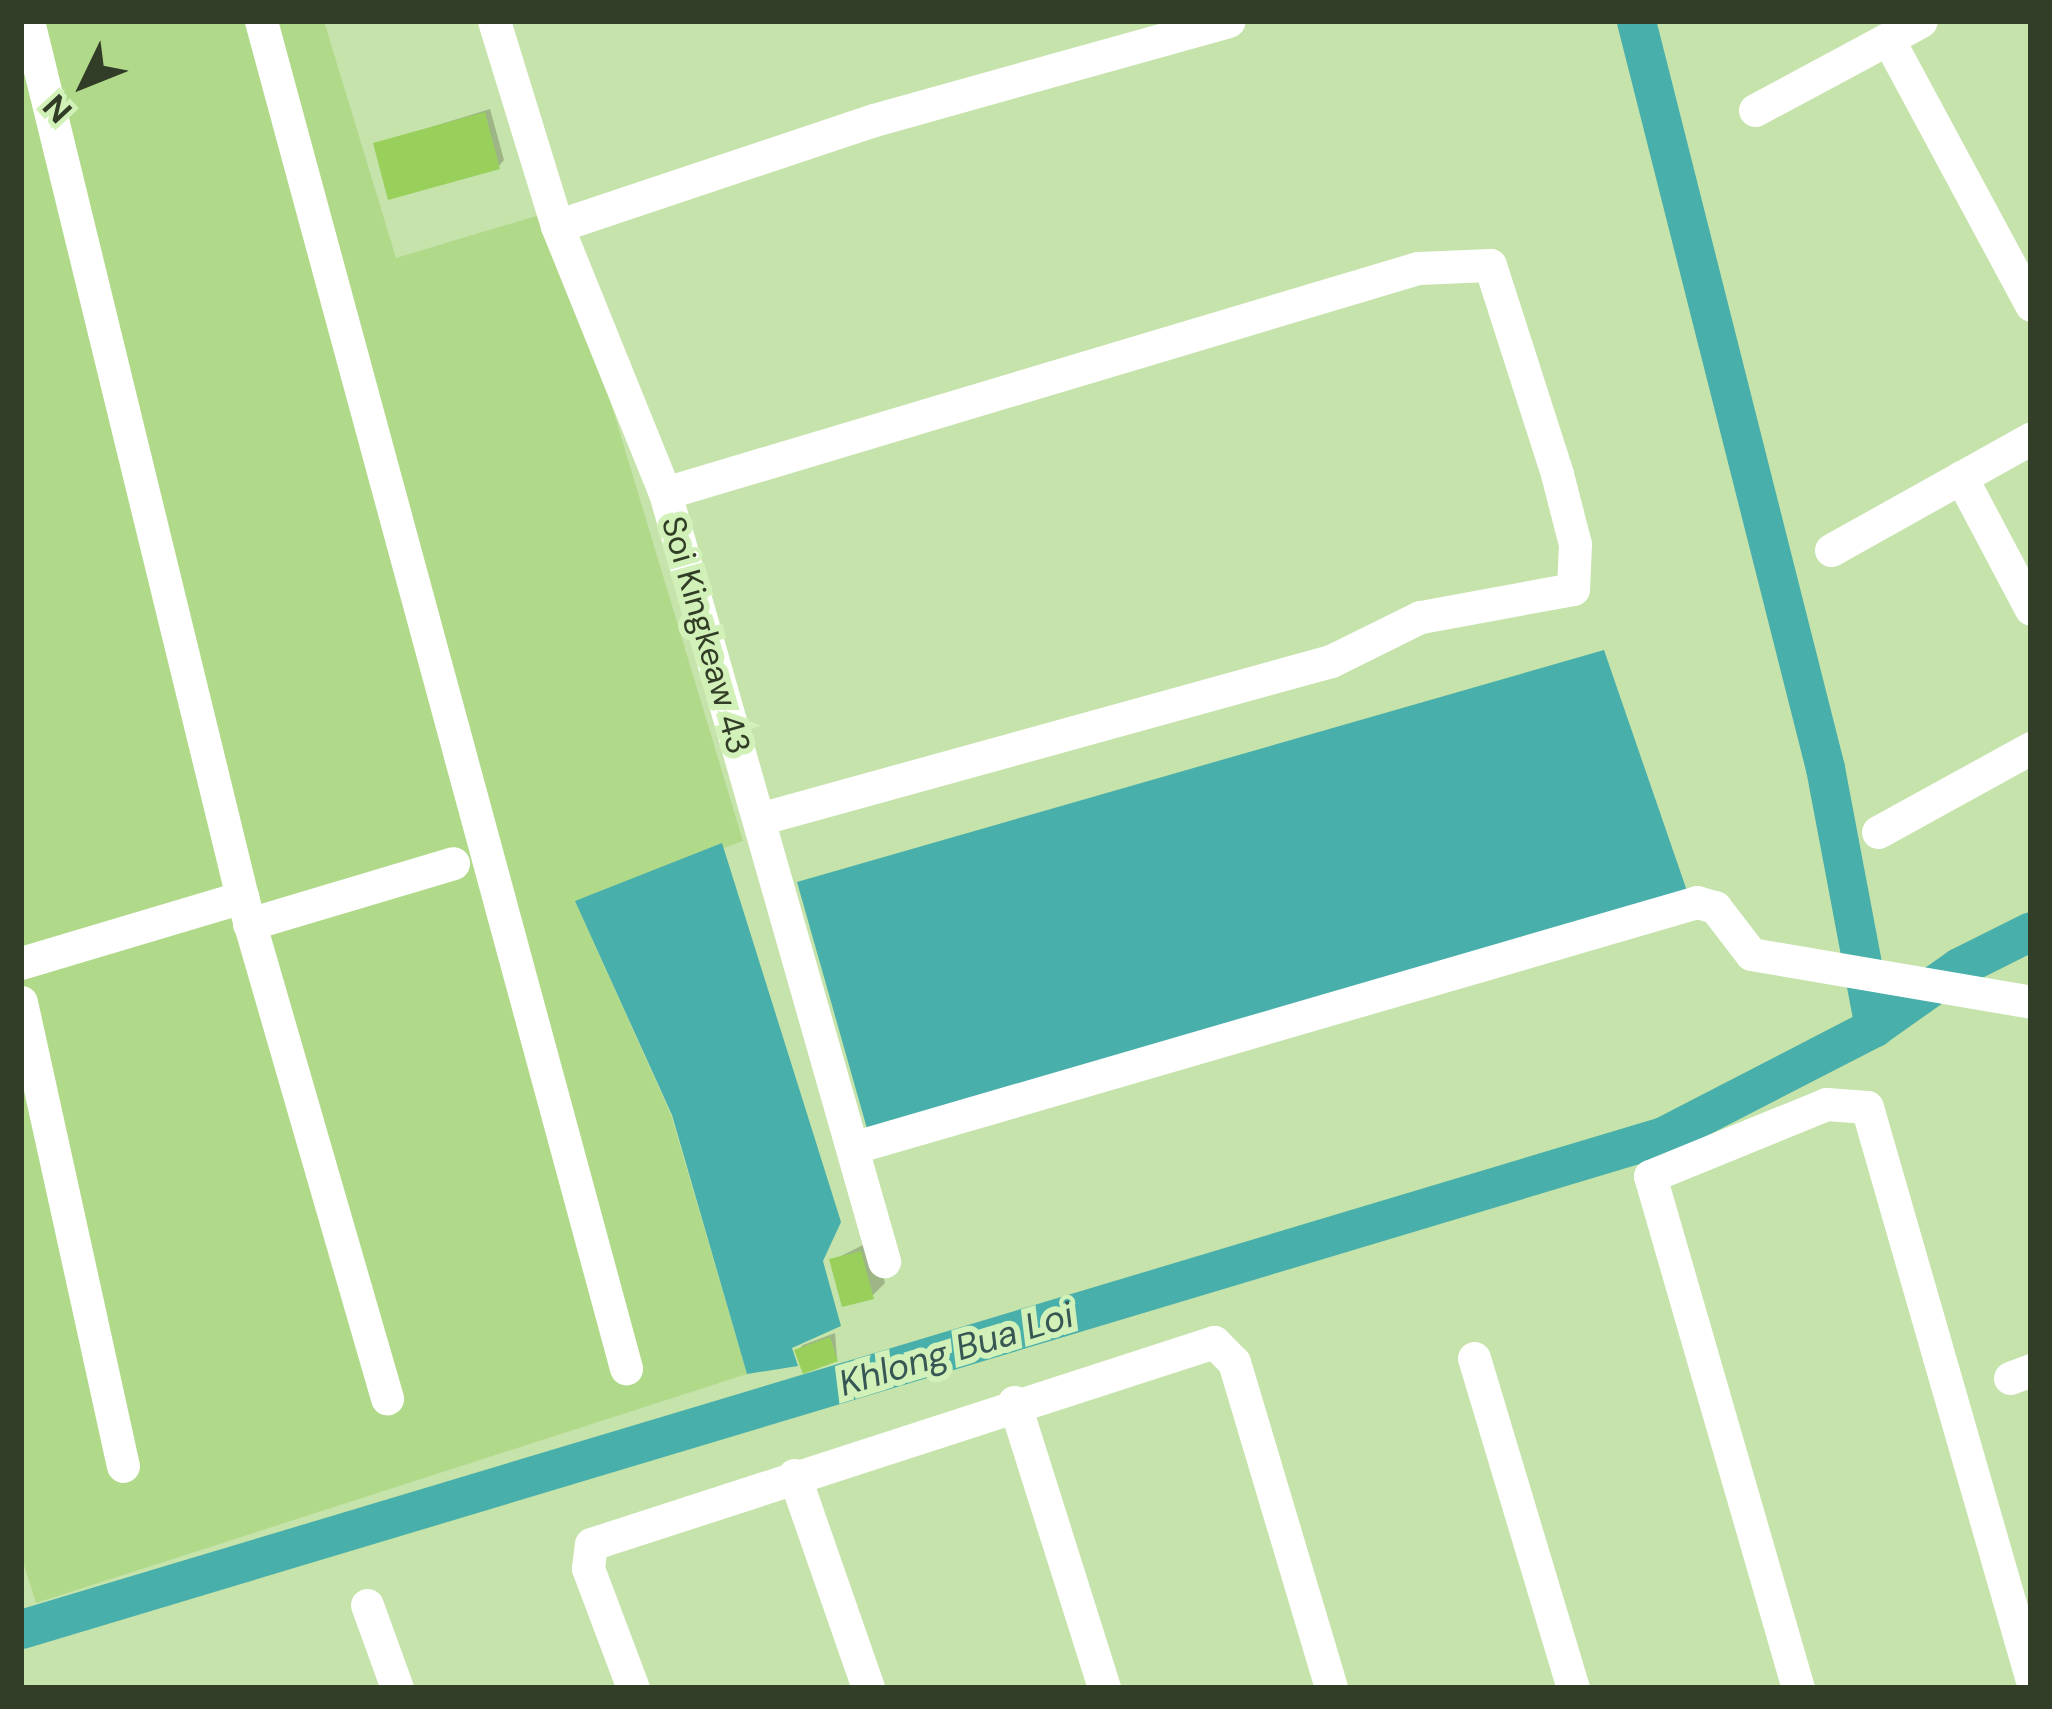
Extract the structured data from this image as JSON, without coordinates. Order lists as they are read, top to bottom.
{
  "streets": {
    "street": ["Soi Kingkeaw 43"]
  },
  "water": ["Khlong Bua Loi"],
  "north": "bottom left"
}
